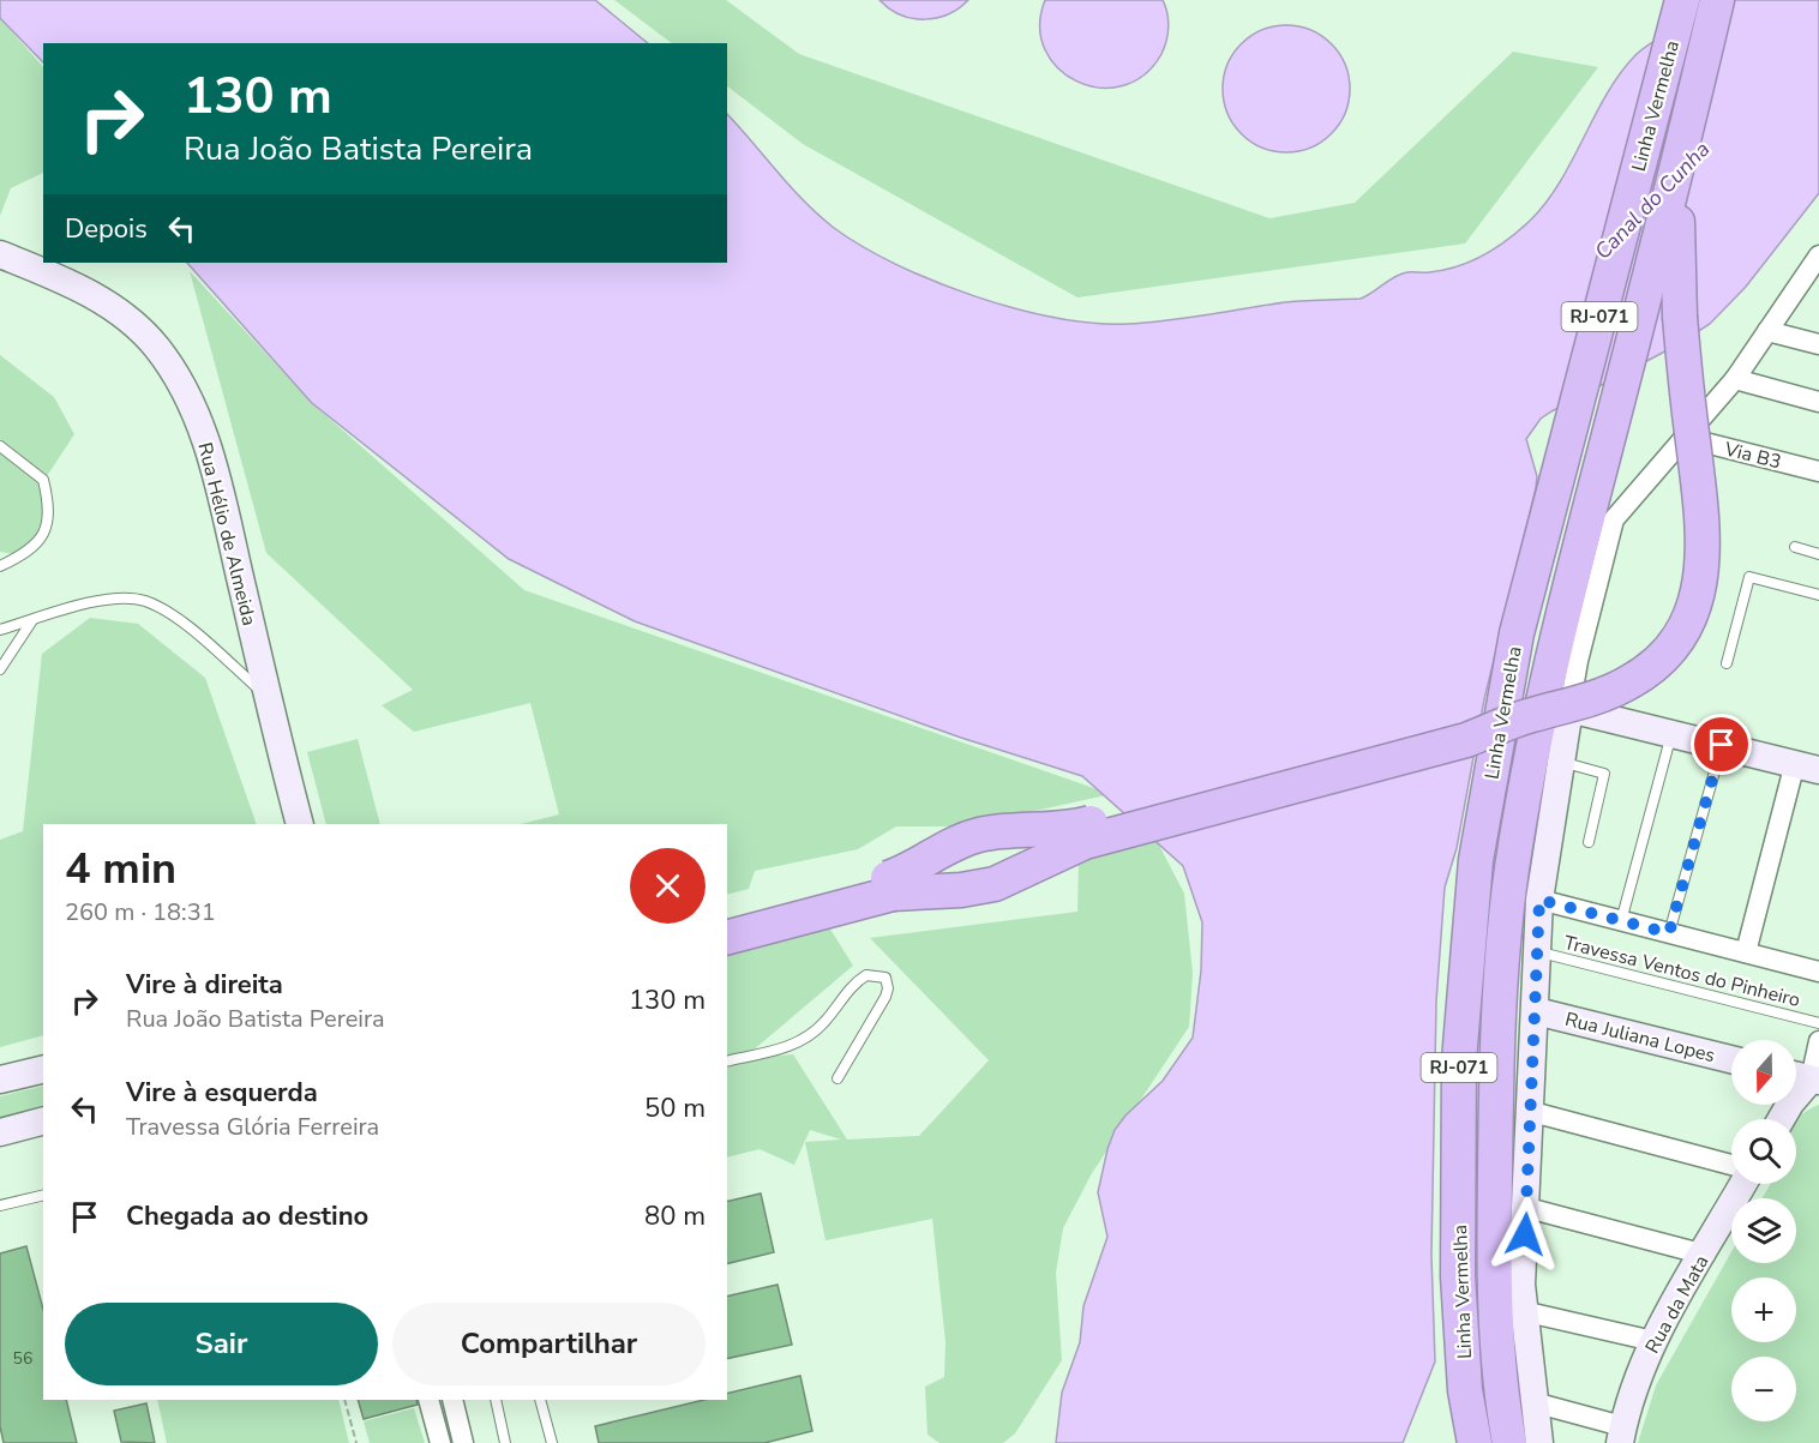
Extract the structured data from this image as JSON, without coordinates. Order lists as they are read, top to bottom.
{
  "streets": {
    "highway": ["Linha Vermelha", "RJ-071"],
    "street": [
      "Via B3",
      "Rua Hélio de Almeida",
      "Rua Juliana Lopes",
      "Rua da Mata"
    ],
    "lane": ["Travessa Ventos do Pinheiro"]
  },
  "water": ["Canal do Cunha"],
  "house_numbers": ["56"],
  "north": "bottom",
  "page": {
    "turn": ["130 m", "Rua João Batista Pereira"],
    "then": "Depois",
    "heading": ["4 min", "260 m · 18:31"],
    "list": [
      {
        "name": "Vire à direita",
        "note": "Rua João Batista Pereira",
        "value": "130 m"
      },
      {
        "name": "Vire à esquerda",
        "note": "Travessa Glória Ferreira",
        "value": "50 m"
      },
      {
        "name": "Chegada ao destino",
        "value": "80 m"
      }
    ],
    "map_buttons": ["+", "−"],
    "buttons": ["Sair", "Compartilhar"]
  }
}
